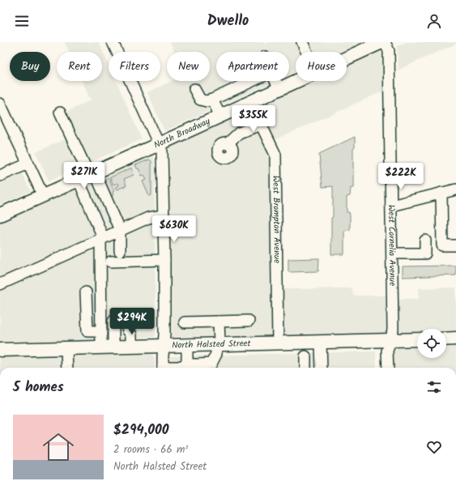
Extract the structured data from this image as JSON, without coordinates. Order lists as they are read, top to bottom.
{
  "streets": {
    "main road": ["North Broadway", "North Halsted Street"],
    "street": ["West Brompton Avenue", "West Cornelia Avenue"]
  },
  "crossings": [
    ["North Broadway", "West Brompton Avenue"],
    ["West Brompton Avenue", "North Halsted Street"],
    ["West Cornelia Avenue", "North Halsted Street"]
  ],
  "page": {
    "header": "Dwello",
    "chip": [
      "Buy",
      "Rent",
      "Filters",
      "New",
      "Apartment",
      "House"
    ],
    "price": [
      "$355K",
      "$271K",
      "$222K",
      "$630K",
      "$294K"
    ],
    "heading": "5 homes",
    "list": [
      {
        "name": "$294,000",
        "note": "2 rooms · 66 m² · North Halsted Street"
      }
    ]
  }
}
